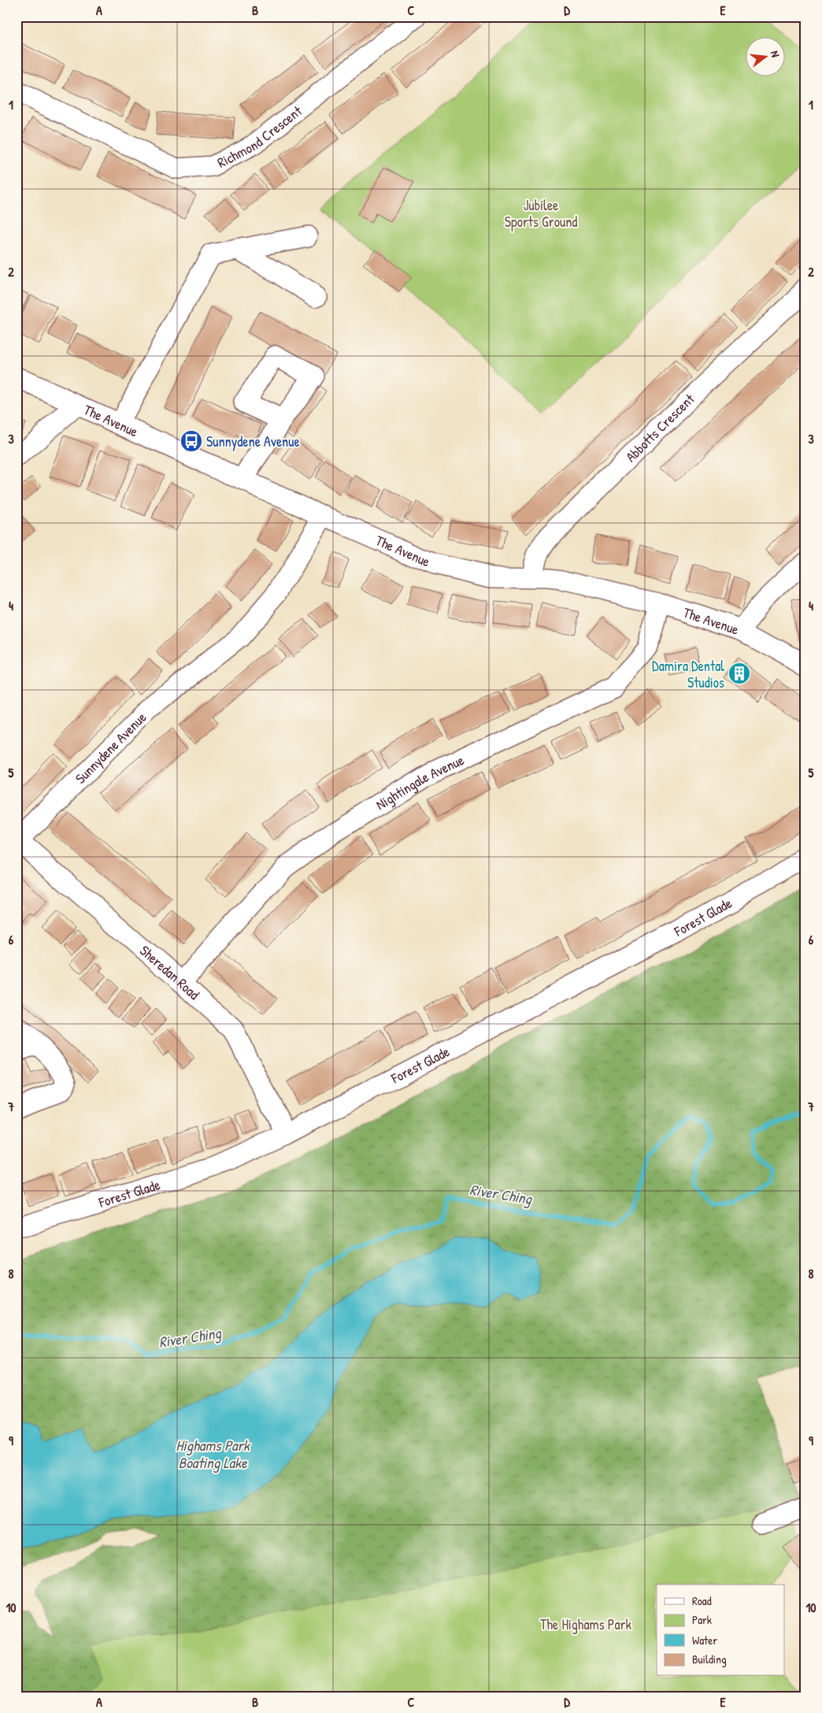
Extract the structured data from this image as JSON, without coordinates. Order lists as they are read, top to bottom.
{
  "streets": {
    "street": [
      "Richmond Crescent",
      "The Avenue",
      "Abbotts Crescent",
      "Sunnydene Avenue",
      "Nightingale Avenue",
      "Forest Glade",
      "Sheredan Road"
    ]
  },
  "crossings": [
    ["The Avenue", "Abbotts Crescent"],
    ["The Avenue", "Sunnydene Avenue"],
    ["The Avenue", "Nightingale Avenue"],
    ["Sunnydene Avenue", "Sheredan Road"],
    ["Nightingale Avenue", "Sheredan Road"],
    ["Forest Glade", "Sheredan Road"]
  ],
  "water": ["River Ching", "Highams Park Boating Lake"],
  "parks": ["Jubilee Sports Ground", "The Highams Park"],
  "places": {
    "bus stop": ["Sunnydene Avenue"],
    "building": ["Damira Dental Studios"]
  },
  "legend": [
    "Road",
    "Park",
    "Water",
    "Building"
  ],
  "north": "right",
  "grid": {
    "columns": [
      "A",
      "B",
      "C",
      "D",
      "E"
    ],
    "rows": [
      "1",
      "2",
      "3",
      "4",
      "5",
      "6",
      "7",
      "8",
      "9",
      "10"
    ]
  }
}
